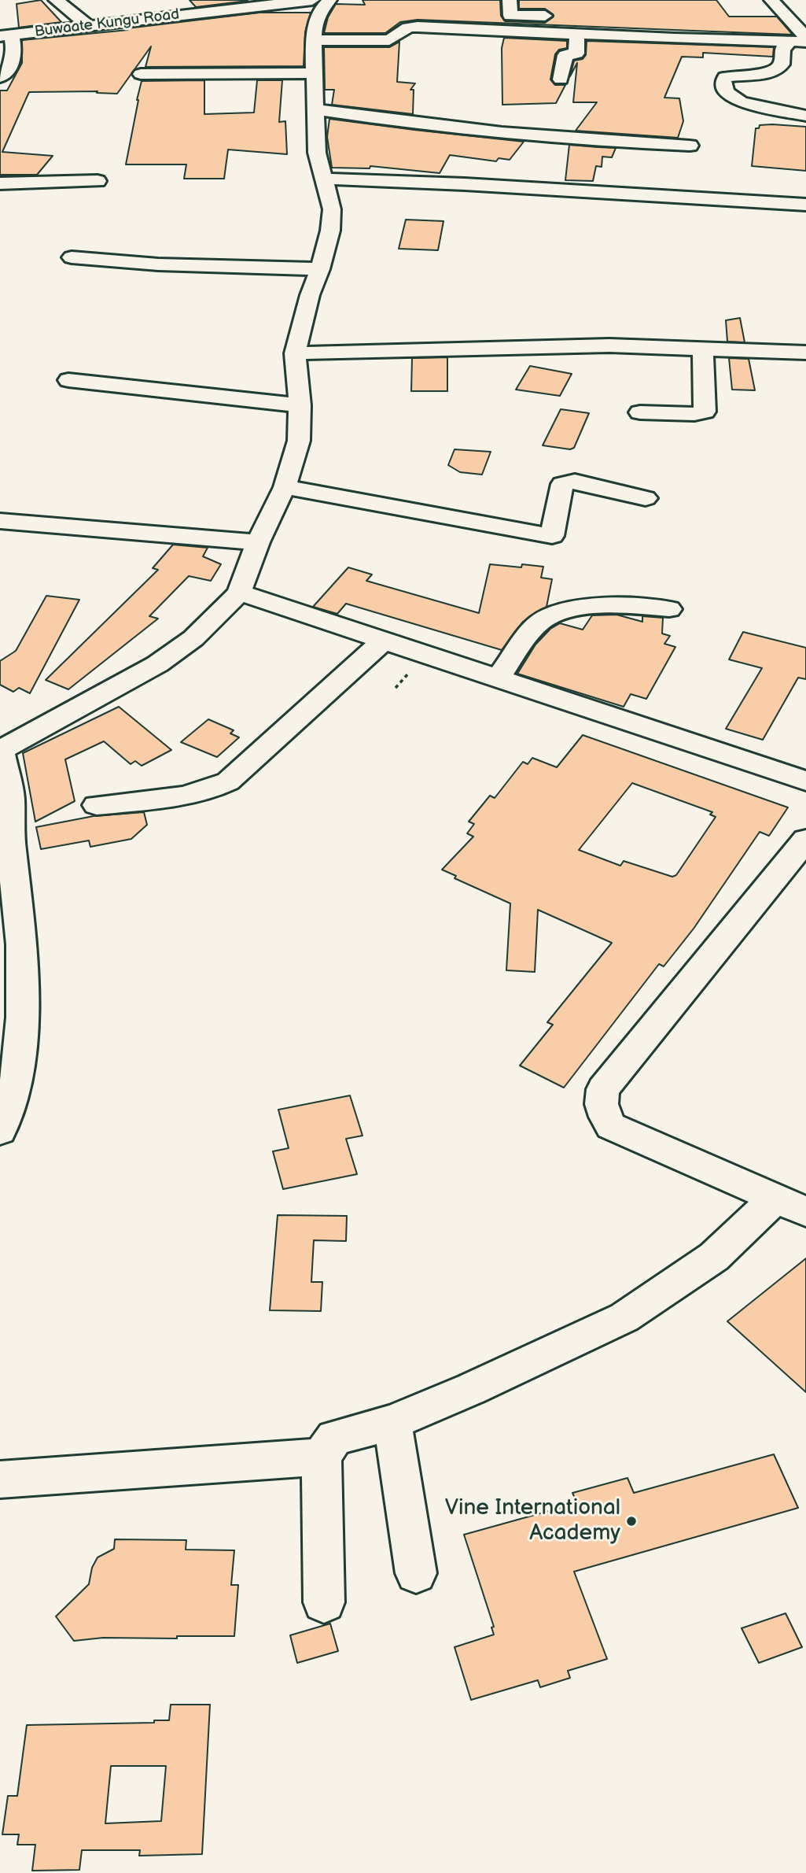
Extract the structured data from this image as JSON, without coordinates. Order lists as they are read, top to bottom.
{
  "streets": {
    "street": ["Buwaate Kungu Road"]
  },
  "places": ["Vine International Academy"]
}
